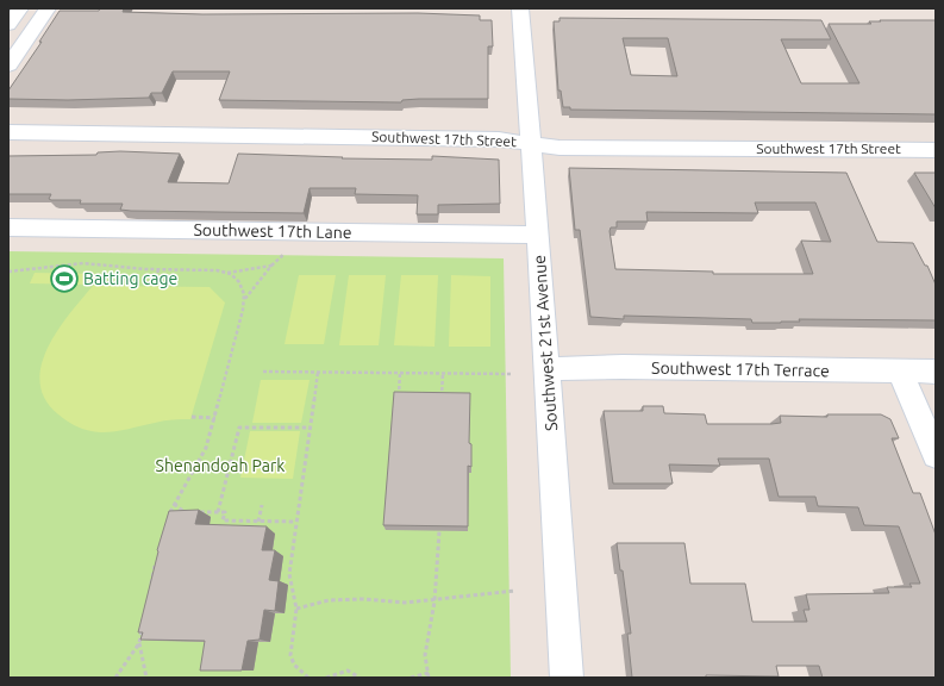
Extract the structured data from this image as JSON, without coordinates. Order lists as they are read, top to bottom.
{
  "streets": {
    "street": [
      "Southwest 17th Street",
      "Southwest 17th Lane",
      "Southwest 21st Avenue",
      "Southwest 17th Terrace"
    ]
  },
  "crossings": [
    ["Southwest 17th Street", "Southwest 21st Avenue"],
    ["Southwest 17th Lane", "Southwest 21st Avenue"],
    ["Southwest 21st Avenue", "Southwest 17th Terrace"]
  ],
  "parks": ["Shenandoah Park"],
  "places": {
    "sports": ["Batting cage"]
  }
}
